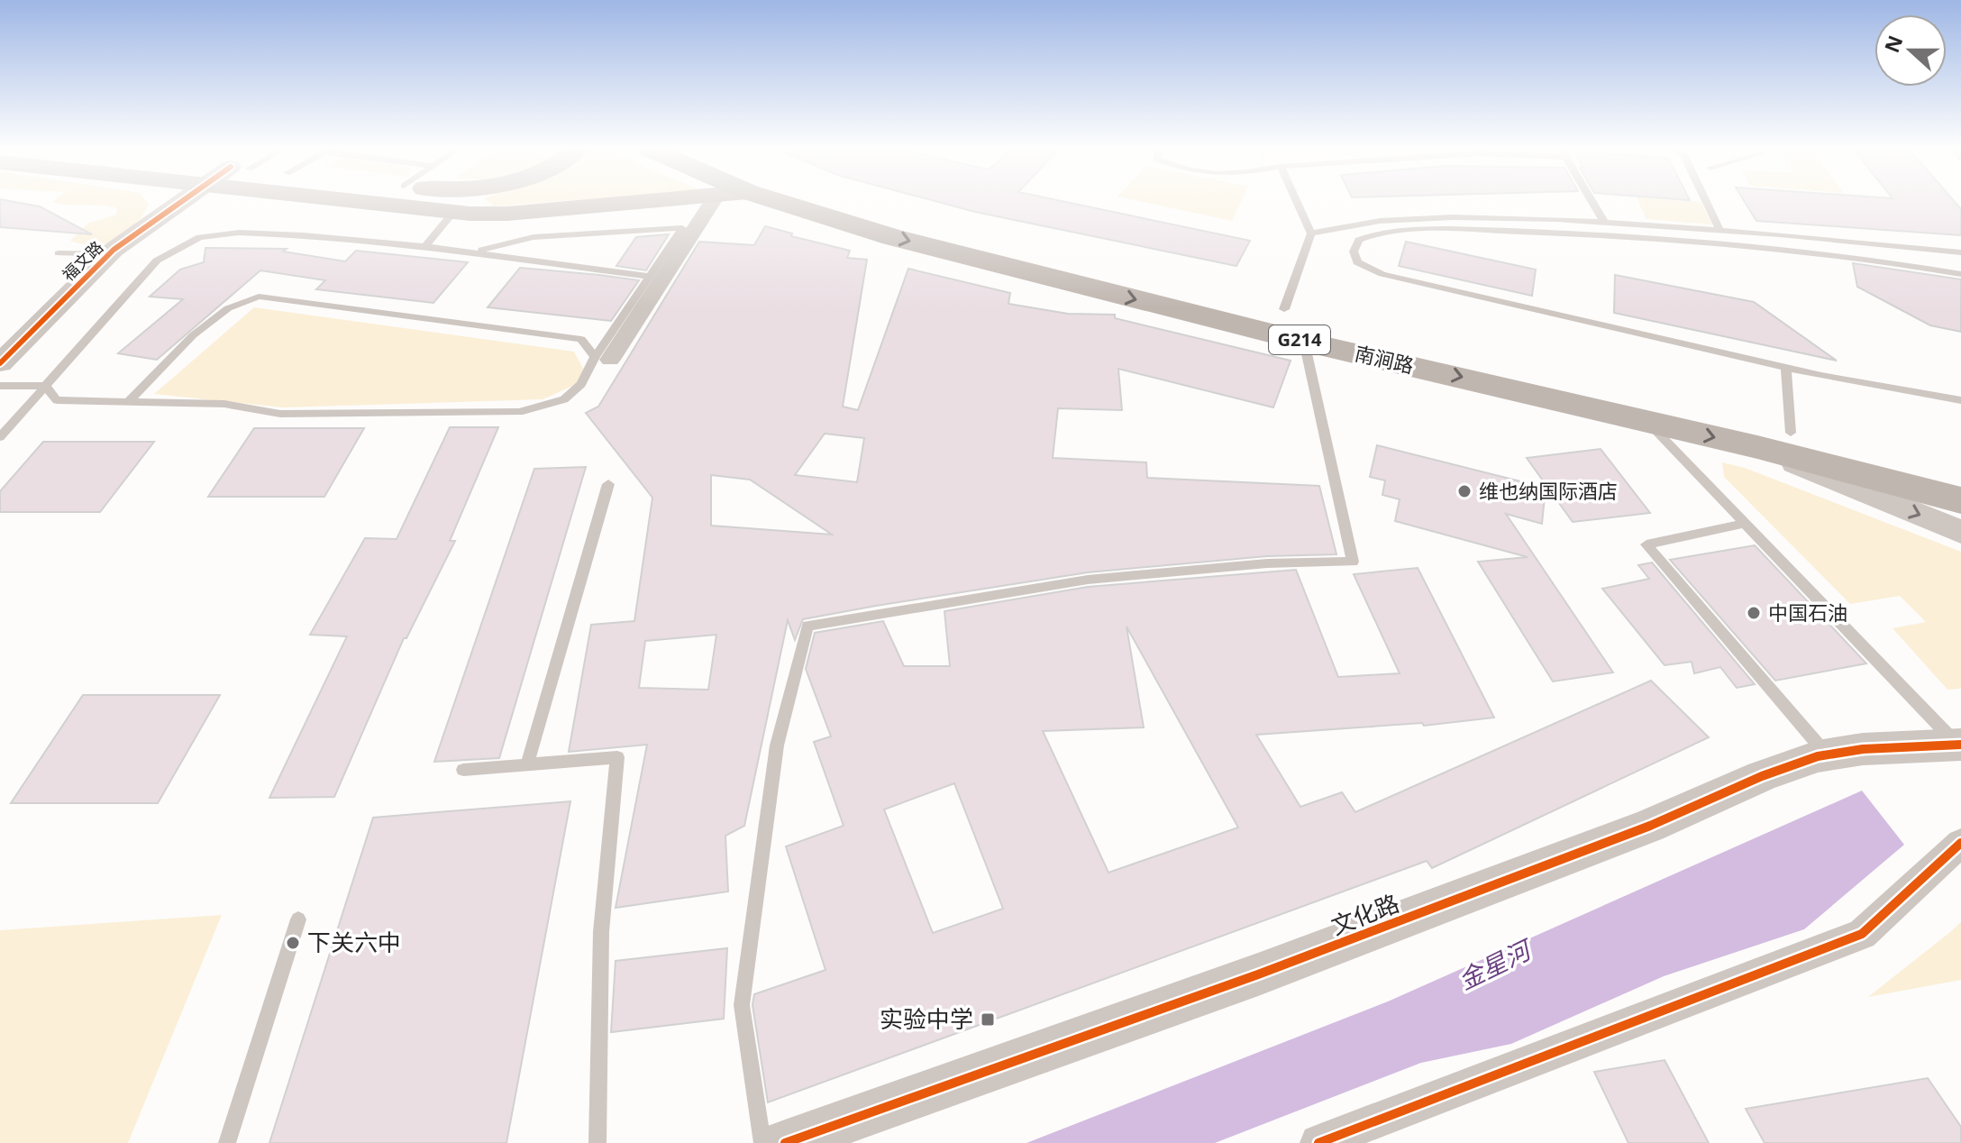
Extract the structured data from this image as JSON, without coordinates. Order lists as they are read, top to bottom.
{
  "streets": {
    "highway": ["G214", "南涧路"],
    "street": ["福文路", "文化路"]
  },
  "water": ["金星河"],
  "places": {
    "other": ["维也纳国际酒店", "中国石油", "下关六中"],
    "transit": ["实验中学"]
  },
  "north": "left"
}
